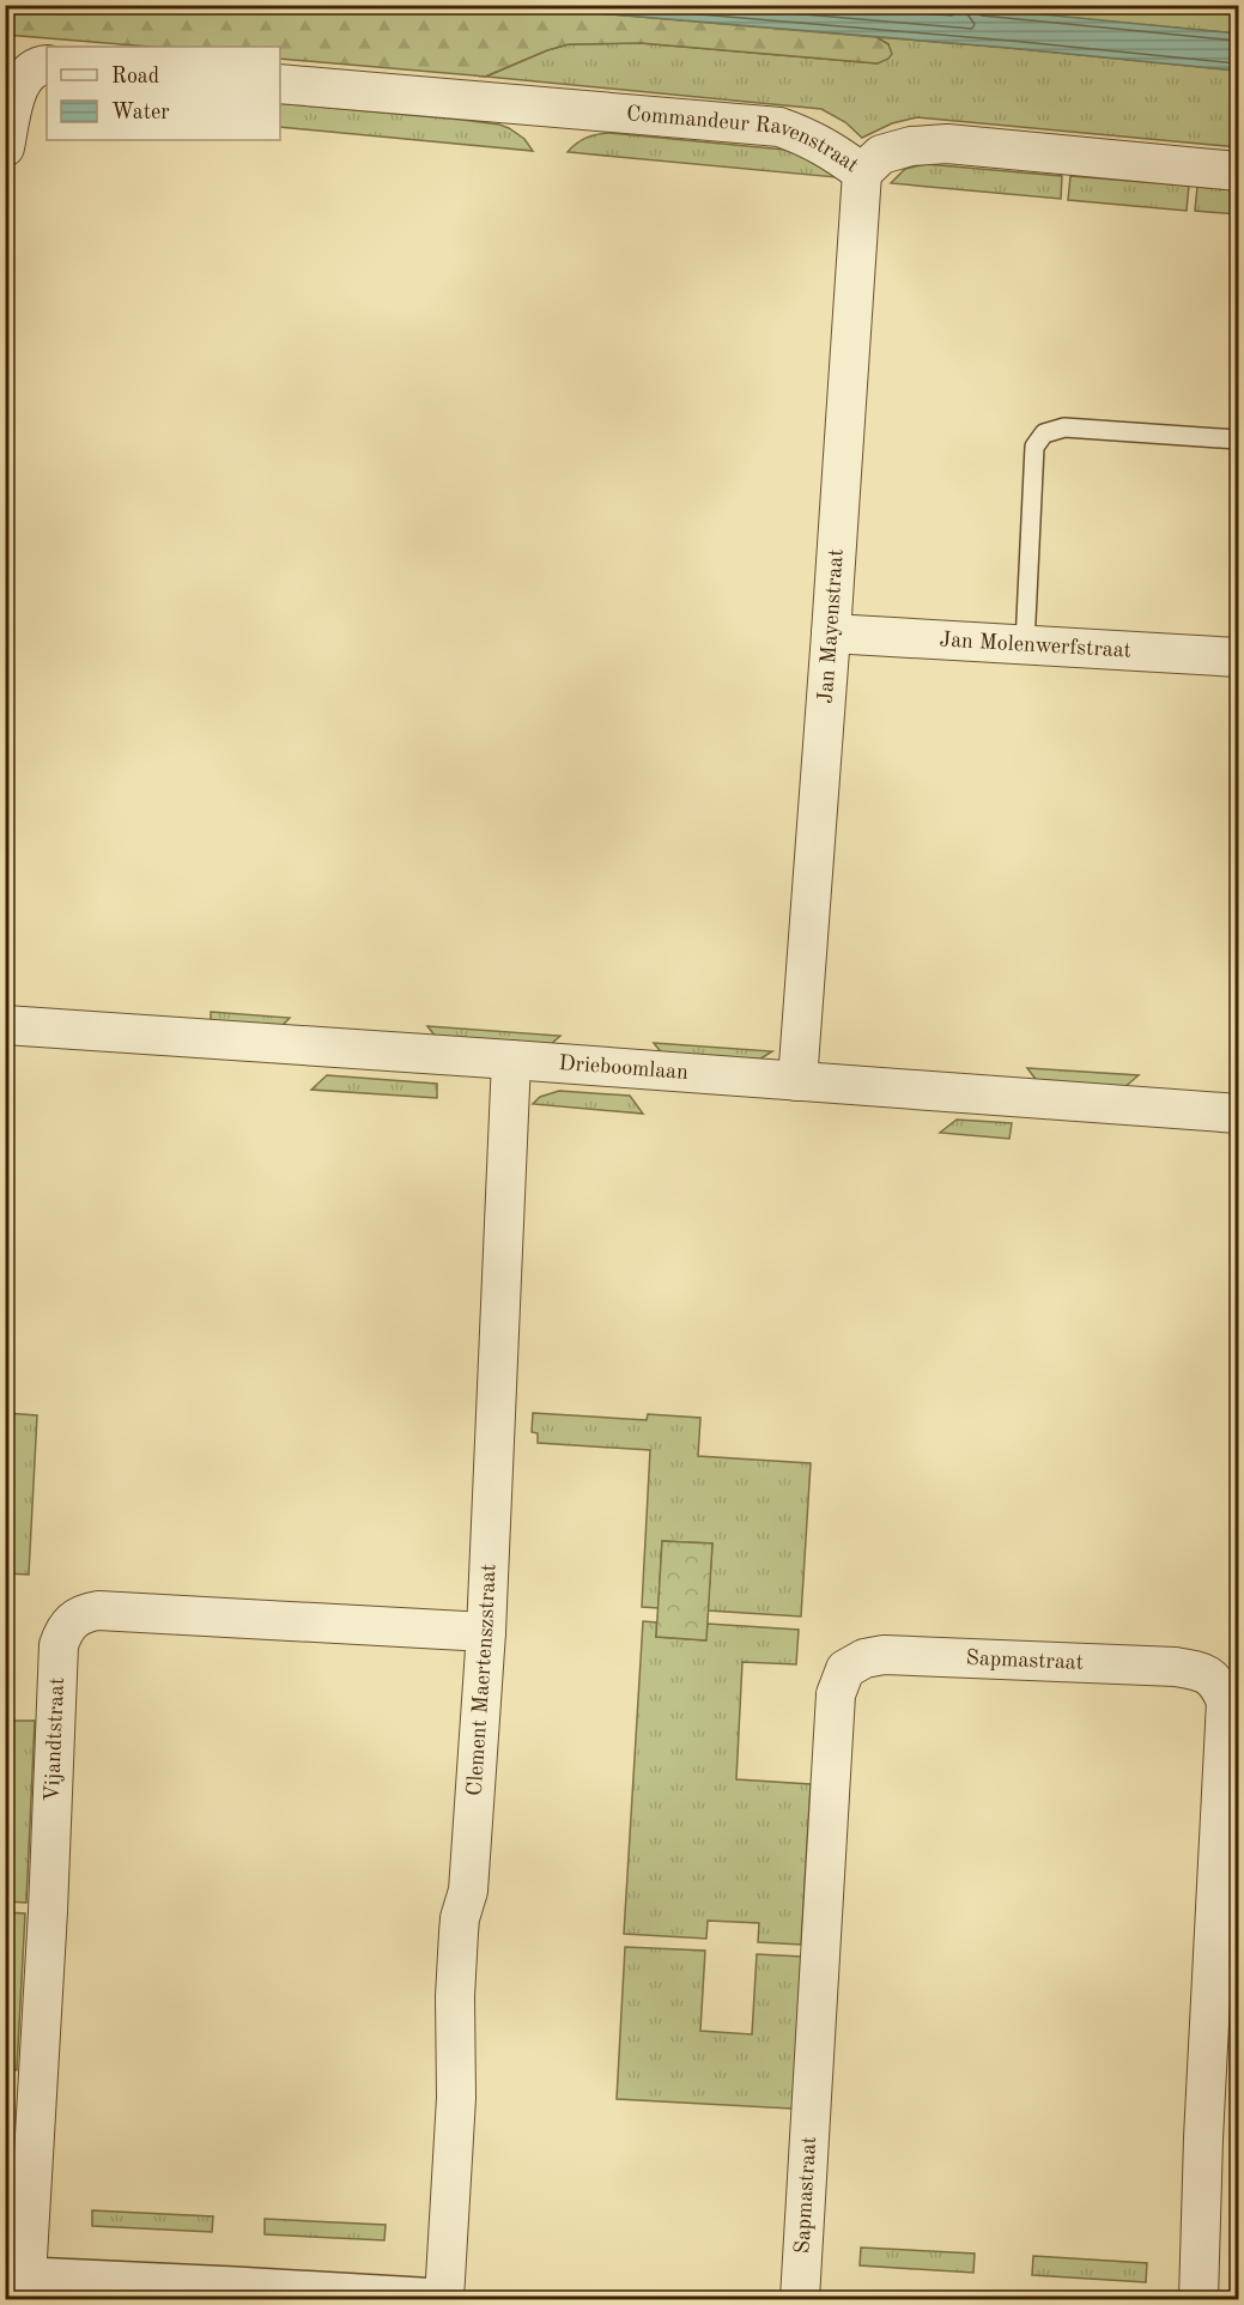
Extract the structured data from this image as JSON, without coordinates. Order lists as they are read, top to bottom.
{
  "streets": {
    "street": [
      "Commandeur Ravenstraat",
      "Jan Mayenstraat",
      "Jan Molenwerfstraat",
      "Drieboomlaan",
      "Sapmastraat",
      "Clement Maertenszstraat",
      "Vijandtstraat"
    ]
  },
  "crossings": [
    ["Commandeur Ravenstraat", "Jan Mayenstraat"],
    ["Jan Mayenstraat", "Jan Molenwerfstraat"],
    ["Jan Mayenstraat", "Drieboomlaan"],
    ["Drieboomlaan", "Clement Maertenszstraat"],
    ["Clement Maertenszstraat", "Vijandtstraat"]
  ],
  "legend": ["Road", "Water"]
}
